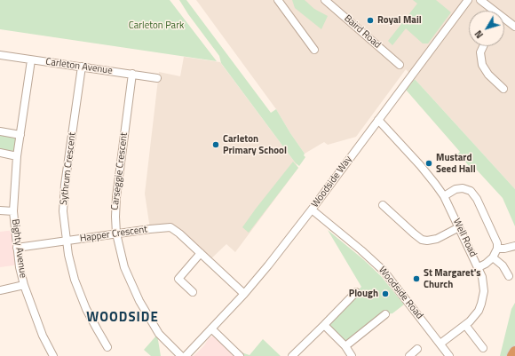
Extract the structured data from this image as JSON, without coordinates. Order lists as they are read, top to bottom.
{
  "streets": {
    "street": [
      "Baird Road",
      "Carleton Avenue",
      "Sythrum Crescent",
      "Carseggie Crescent",
      "Woodside Way",
      "Happer Crescent",
      "Well Road",
      "Bighty Avenue",
      "Woodside Road"
    ]
  },
  "crossings": [
    ["Carleton Avenue", "Sythrum Crescent"],
    ["Carleton Avenue", "Carseggie Crescent"],
    ["Carleton Avenue", "Bighty Avenue"],
    ["Sythrum Crescent", "Happer Crescent"],
    ["Carseggie Crescent", "Happer Crescent"],
    ["Woodside Way", "Happer Crescent"],
    ["Woodside Way", "Well Road"],
    ["Woodside Way", "Woodside Road"],
    ["Happer Crescent", "Bighty Avenue"],
    ["Well Road", "Woodside Road"]
  ],
  "districts": ["WOODSIDE"],
  "parks": ["Carleton Park"],
  "places": [
    "Royal Mail",
    "Carleton Primary School",
    "Mustard Seed Hall",
    "St Margaret's Church",
    "Plough"
  ],
  "north": "bottom left"
}
